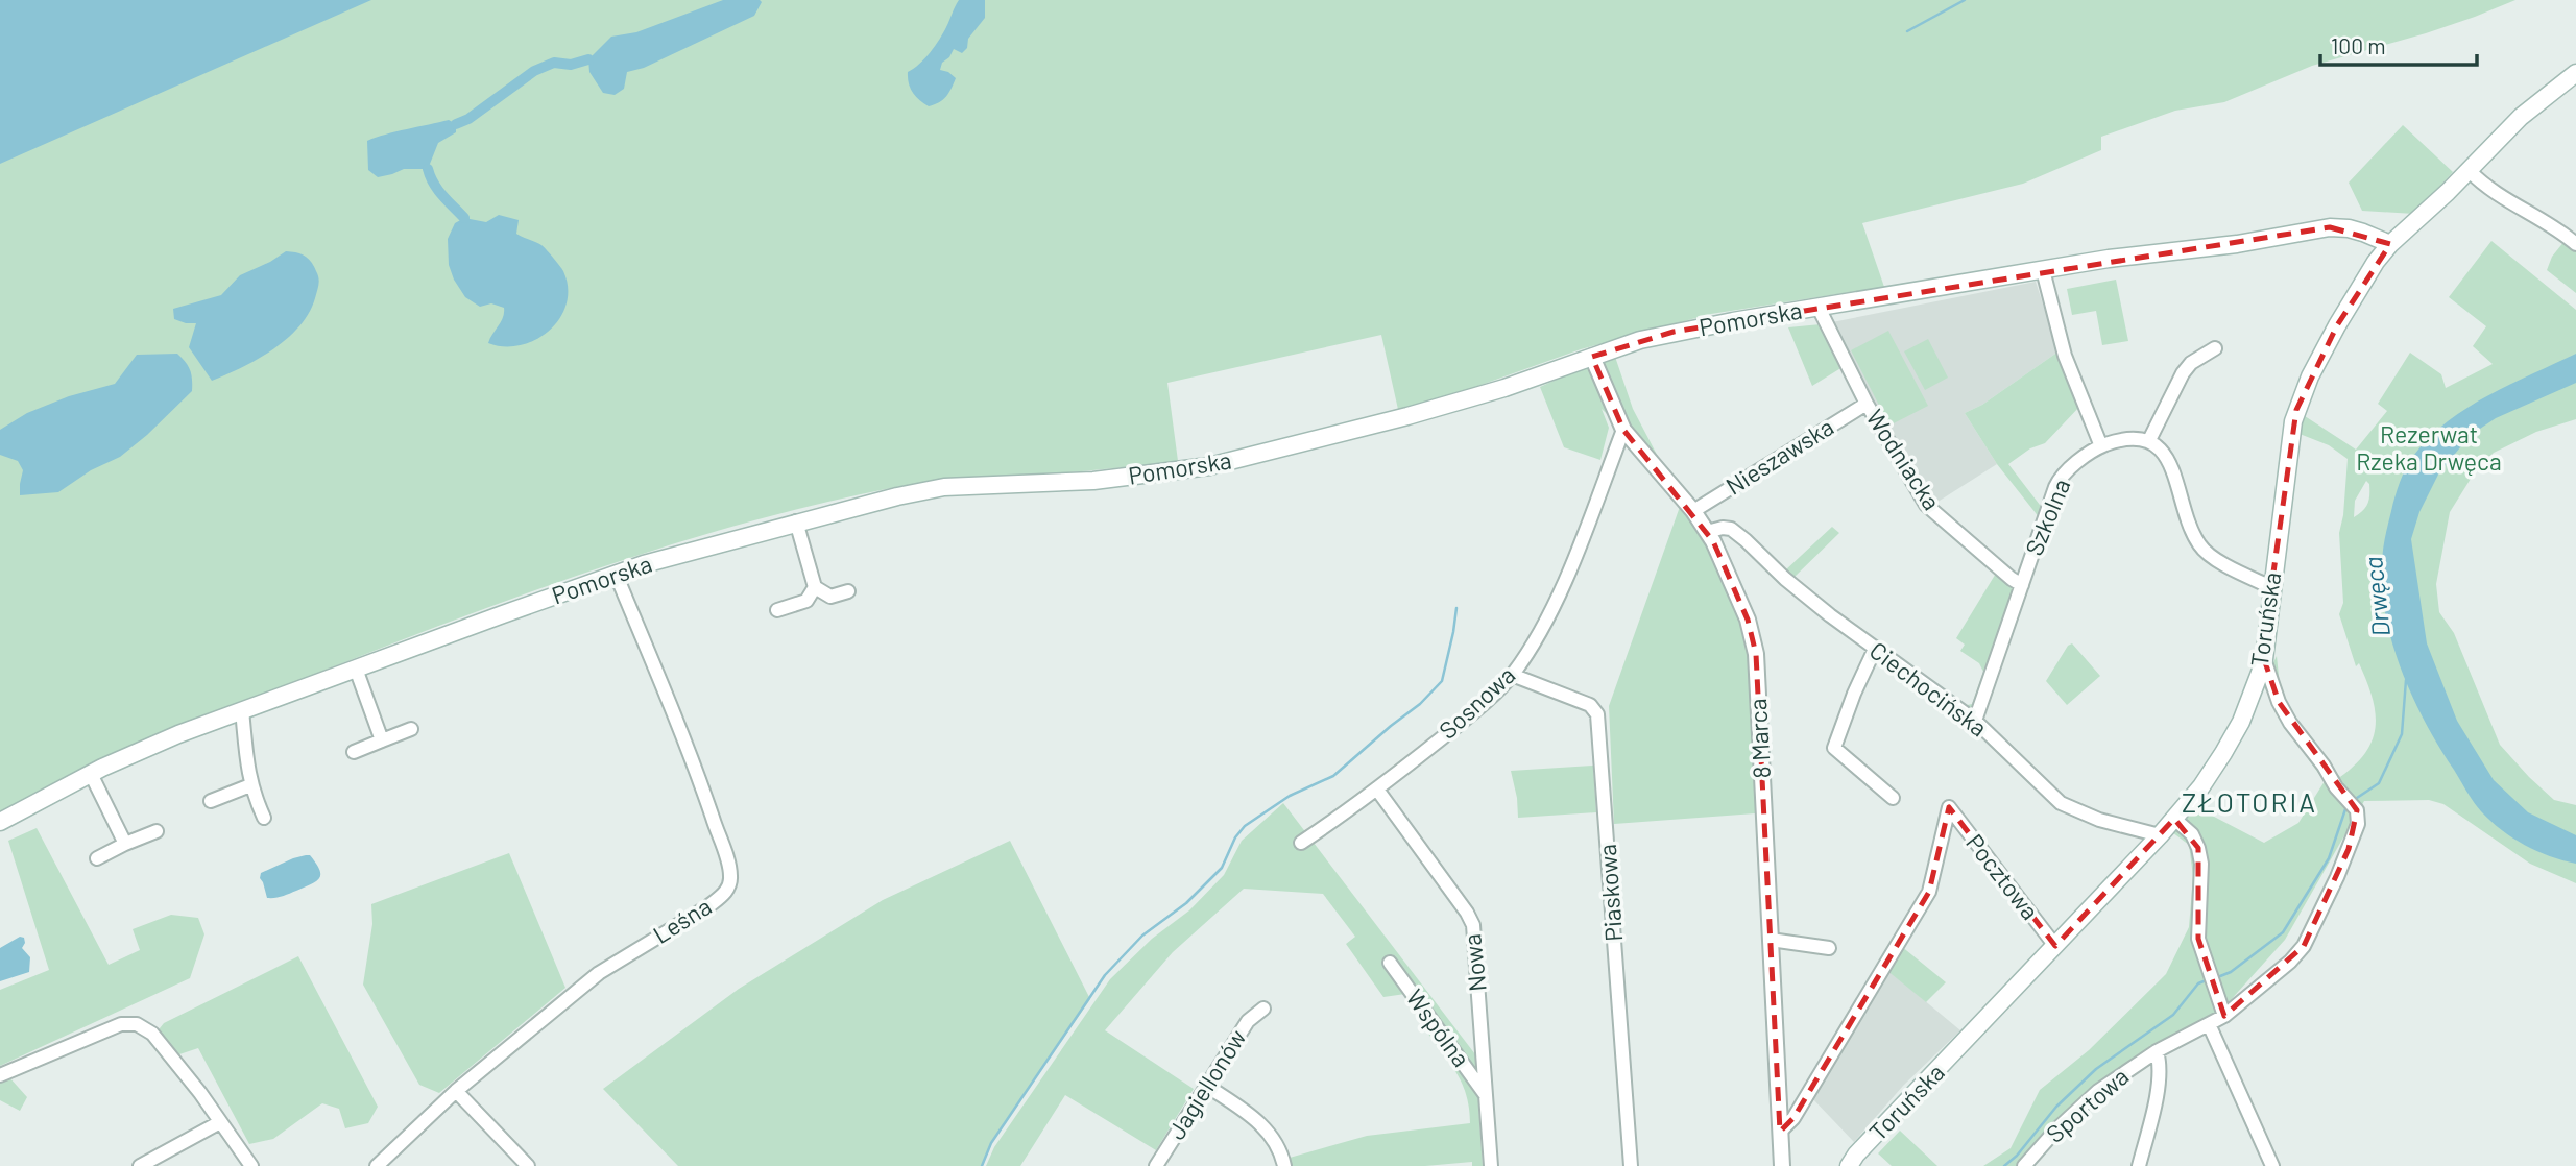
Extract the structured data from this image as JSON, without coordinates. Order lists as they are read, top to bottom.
{
  "streets": {
    "main road": ["Pomorska", "Toruńska"],
    "street": [
      "Nieszawska",
      "Wodniacka",
      "Szkolna",
      "Ciechocińska",
      "Sosnowa",
      "8 Marca",
      "Pocztowa",
      "Piaskowa",
      "Leśna",
      "Nowa",
      "Wspólna",
      "Jagiellonów",
      "Sportowa"
    ]
  },
  "crossings": [
    ["Pomorska", "Wodniacka"],
    ["Pomorska", "Toruńska"],
    ["Pomorska", "8 Marca"],
    ["Pomorska", "Leśna"],
    ["Nieszawska", "Wodniacka"],
    ["Nieszawska", "8 Marca"],
    ["Wodniacka", "Szkolna"],
    ["Szkolna", "Ciechocińska"],
    ["Toruńska", "Ciechocińska"],
    ["Toruńska", "Pocztowa"],
    ["Toruńska", "Sportowa"],
    ["Ciechocińska", "8 Marca"],
    ["Sosnowa", "8 Marca"],
    ["Sosnowa", "Piaskowa"],
    ["Sosnowa", "Nowa"],
    ["8 Marca", "Pocztowa"],
    ["Nowa", "Wspólna"]
  ],
  "districts": ["ZŁOTORIA"],
  "water": ["Drwęca"],
  "parks": ["Rezerwat Rzeka Drwęca"],
  "scale_bar": "100 m"
}
